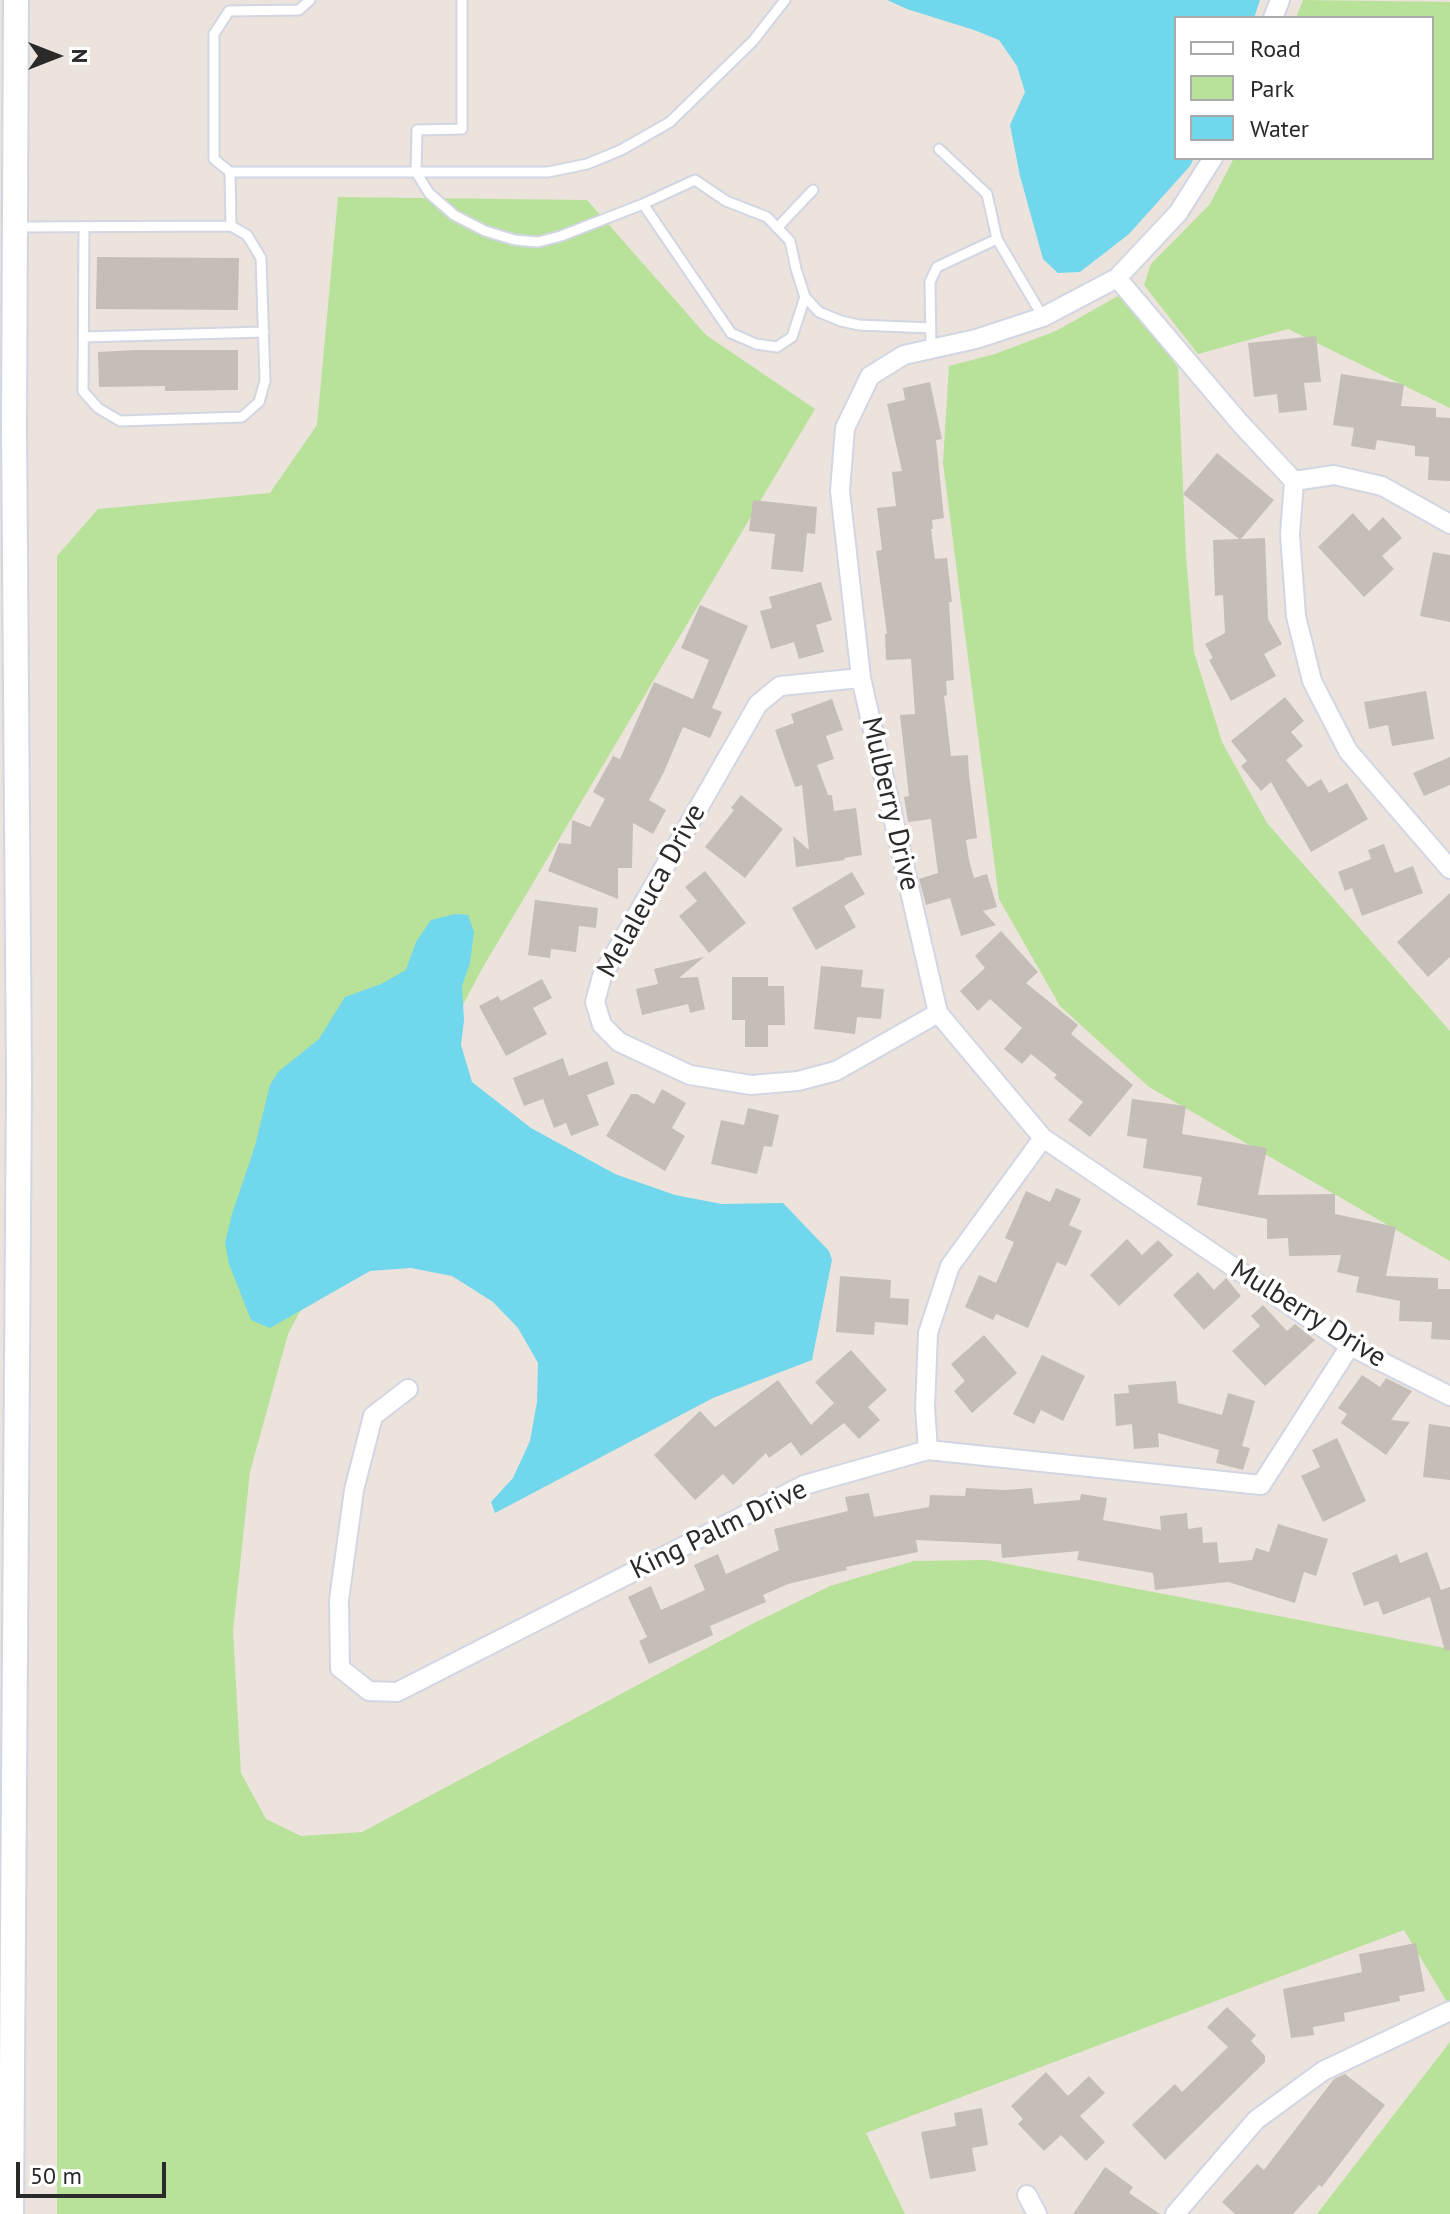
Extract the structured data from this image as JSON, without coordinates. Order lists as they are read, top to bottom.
{
  "streets": {
    "street": ["Mulberry Drive", "Melaleuca Drive", "King Palm Drive"]
  },
  "crossings": [
    ["Mulberry Drive", "Melaleuca Drive"],
    ["Mulberry Drive", "King Palm Drive"]
  ],
  "legend": ["Road", "Park", "Water"],
  "scale_bar": "50 m",
  "north": "right"
}
